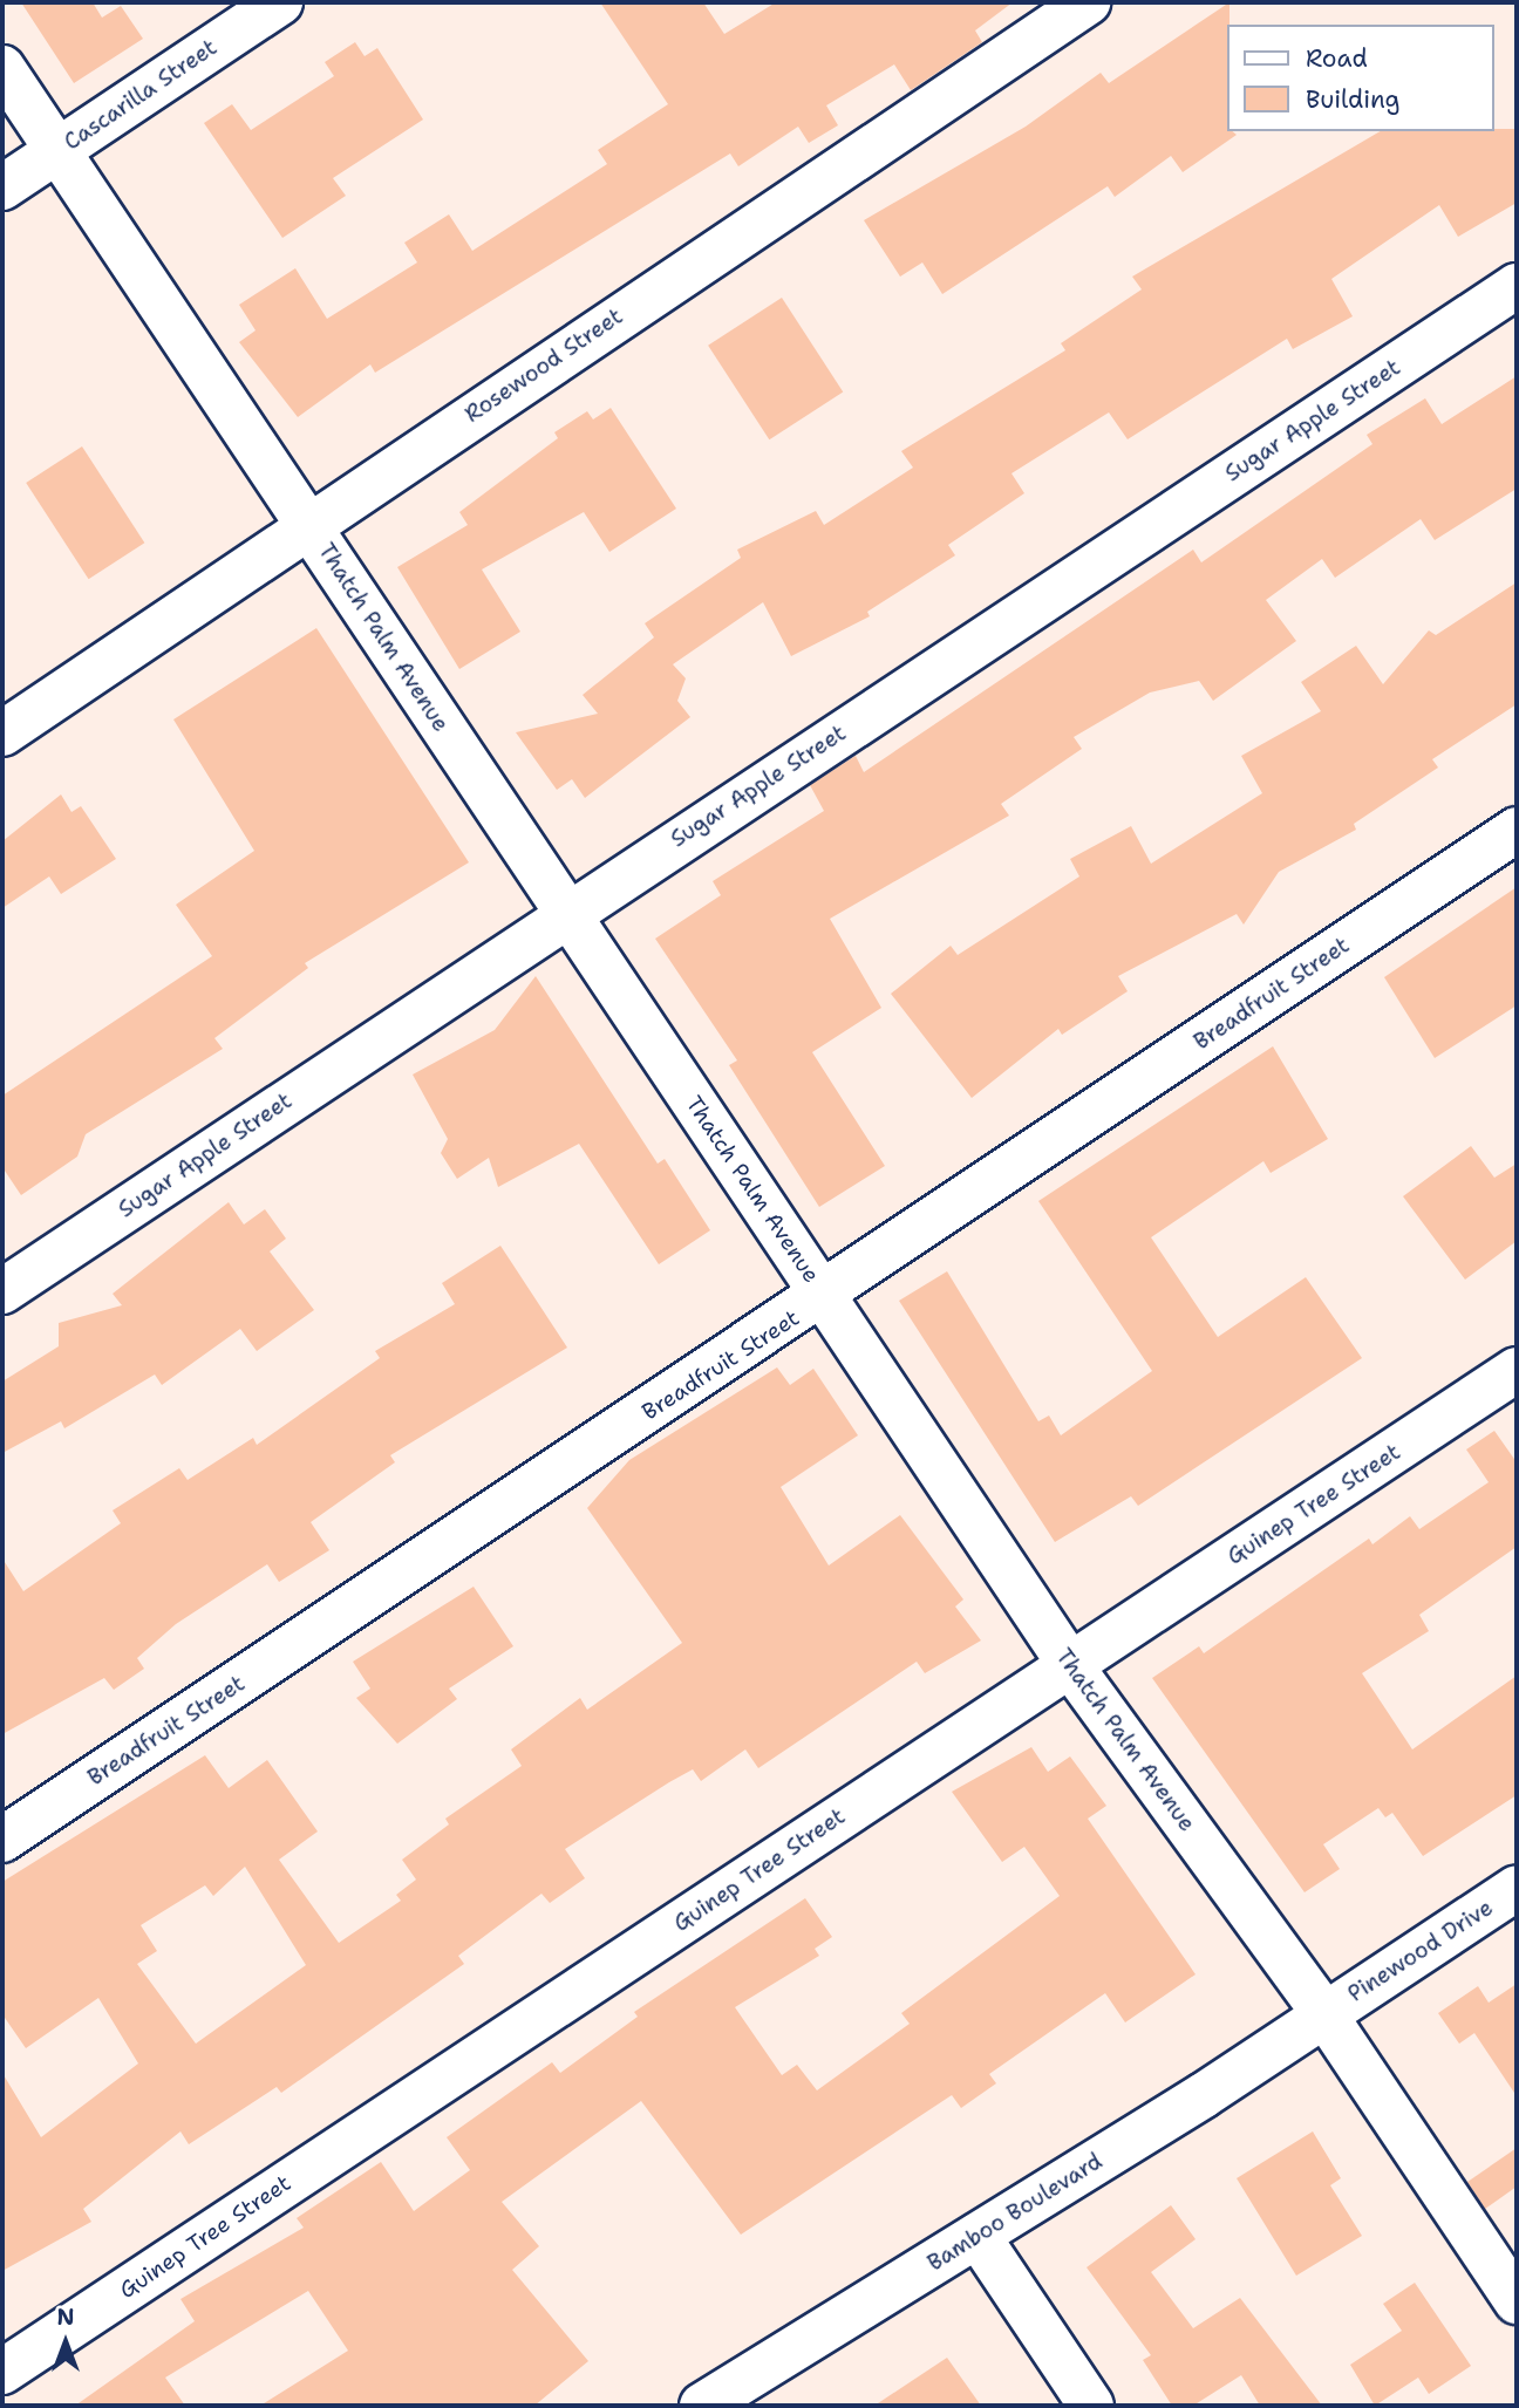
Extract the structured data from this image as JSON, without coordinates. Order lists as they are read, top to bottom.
{
  "streets": {
    "street": [
      "Cascarilla Street",
      "Rosewood Street",
      "Sugar Apple Street",
      "Thatch Palm Avenue",
      "Breadfruit Street",
      "Guinep Tree Street",
      "Pinewood Drive",
      "Bamboo Boulevard"
    ]
  },
  "crossings": [
    ["Cascarilla Street", "Thatch Palm Avenue"],
    ["Rosewood Street", "Thatch Palm Avenue"],
    ["Sugar Apple Street", "Thatch Palm Avenue"],
    ["Thatch Palm Avenue", "Breadfruit Street"],
    ["Thatch Palm Avenue", "Guinep Tree Street"],
    ["Thatch Palm Avenue", "Pinewood Drive"],
    ["Thatch Palm Avenue", "Bamboo Boulevard"],
    ["Pinewood Drive", "Bamboo Boulevard"]
  ],
  "legend": ["Road", "Building"],
  "north": "top"
}
